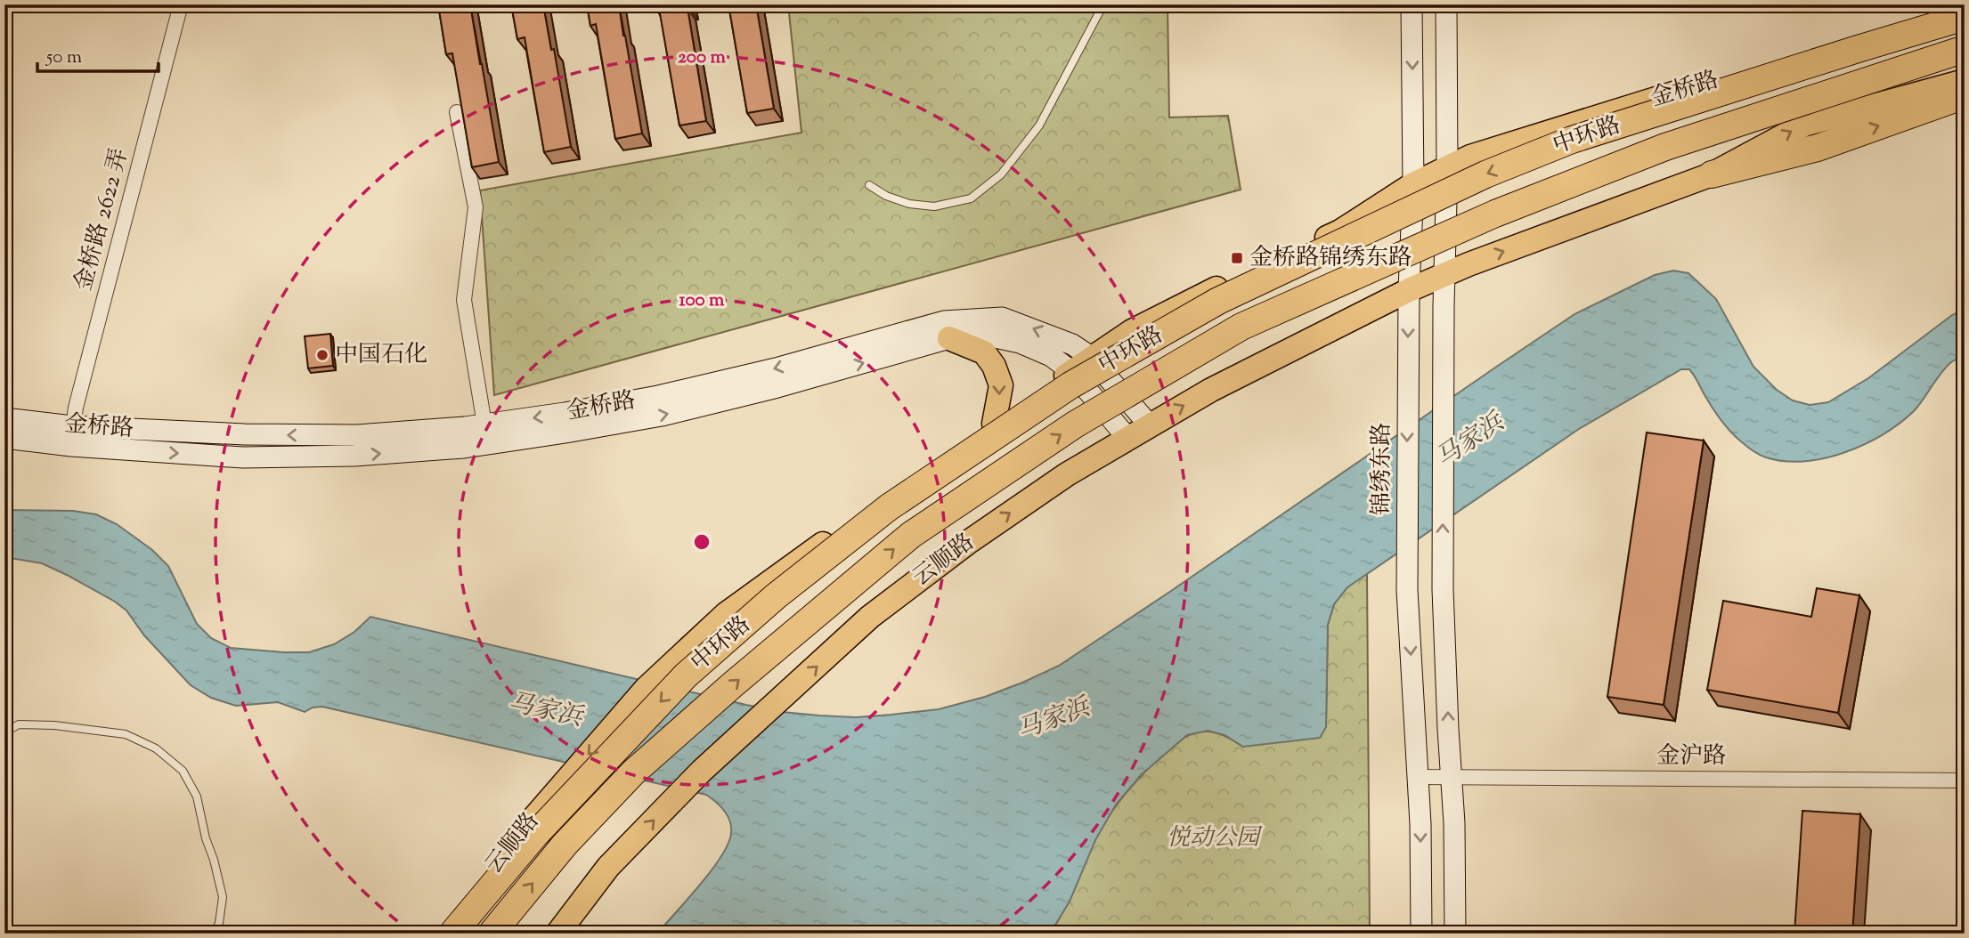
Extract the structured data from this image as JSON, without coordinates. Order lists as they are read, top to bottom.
{
  "streets": {
    "highway": ["中环路"],
    "main road": ["金桥路", "锦绣东路", "云顺路"],
    "street": ["金桥路 2622 弄", "金沪路"]
  },
  "crossings": [
    ["金桥路", "金桥路 2622 弄"],
    ["金桥路", "锦绣东路"],
    ["金桥路", "云顺路"],
    ["锦绣东路", "云顺路"],
    ["锦绣东路", "金沪路"]
  ],
  "water": ["马家浜"],
  "parks": ["悦动公园"],
  "places": {
    "transit": ["金桥路锦绣东路"],
    "other": ["中国石化"]
  },
  "scale_bar": "50 m",
  "rings": ["200 m", "100 m"]
}
